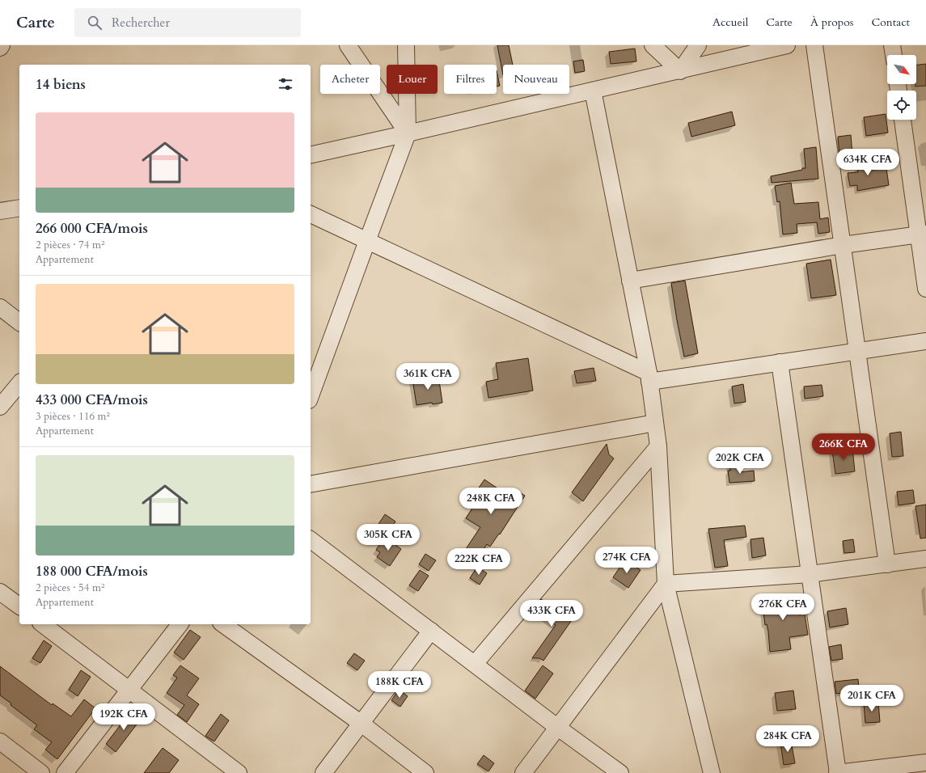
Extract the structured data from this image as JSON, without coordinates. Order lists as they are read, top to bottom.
{
  "north": "bottom right",
  "page": {
    "header": "Carte",
    "search": "Rechercher",
    "nav": [
      "Accueil",
      "Carte",
      "À propos",
      "Contact"
    ],
    "chip": [
      "Acheter",
      "Louer",
      "Filtres",
      "Nouveau"
    ],
    "heading": "14 biens",
    "list": [
      {
        "name": "266 000 CFA/mois",
        "note": "2 pièces · 74 m² · Appartement"
      },
      {
        "name": "433 000 CFA/mois",
        "note": "3 pièces · 116 m² · Appartement"
      },
      {
        "name": "188 000 CFA/mois",
        "note": "2 pièces · 54 m² · Appartement"
      }
    ],
    "price": [
      "634K CFA",
      "361K CFA",
      "266K CFA",
      "202K CFA",
      "248K CFA",
      "305K CFA",
      "274K CFA",
      "222K CFA",
      "276K CFA",
      "433K CFA",
      "188K CFA",
      "201K CFA",
      "192K CFA",
      "284K CFA"
    ]
  }
}
